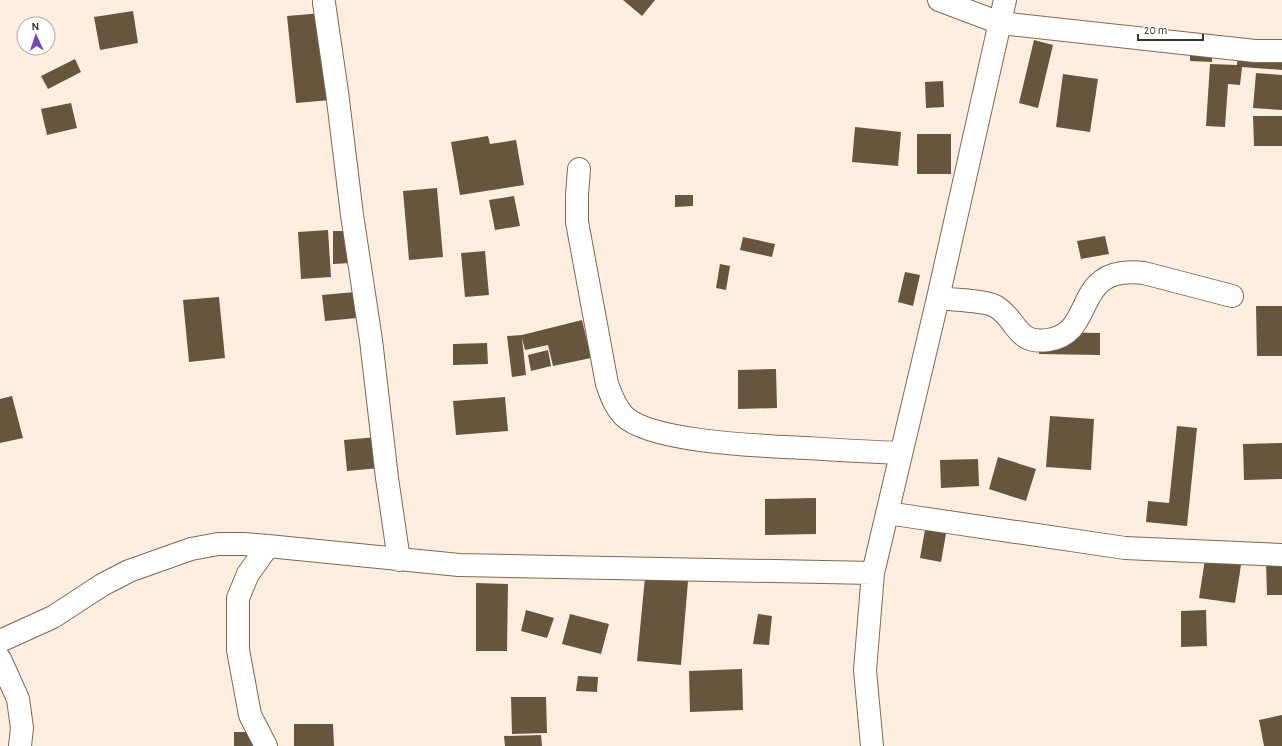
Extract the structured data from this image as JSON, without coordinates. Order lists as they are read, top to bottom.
{
  "scale_bar": "20 m",
  "north": "top"
}
